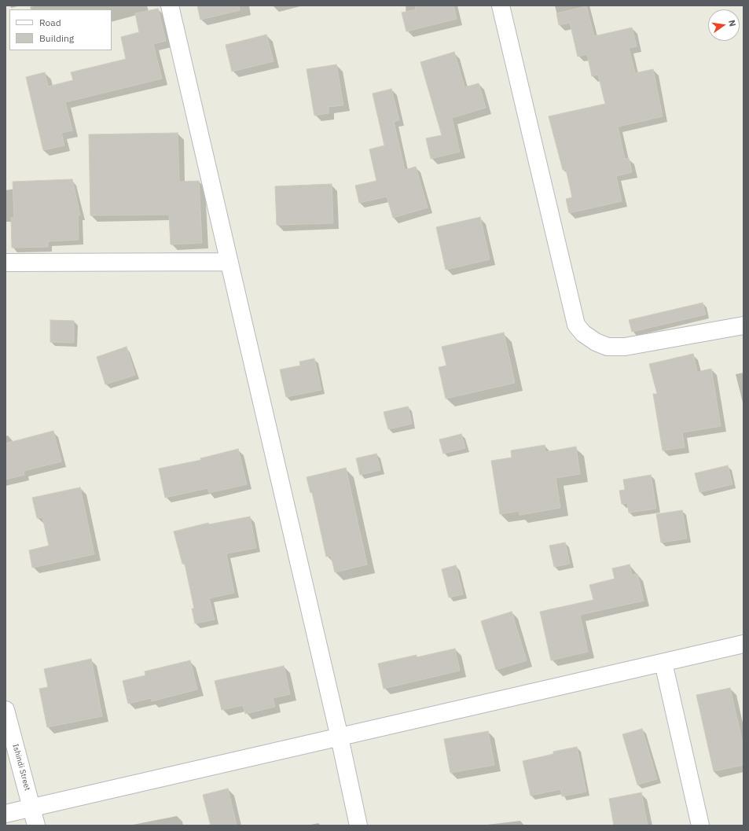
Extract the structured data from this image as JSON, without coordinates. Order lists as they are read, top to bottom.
{
  "streets": {
    "street": ["Ishindi Street"]
  },
  "legend": ["Road", "Building"],
  "north": "right"
}
